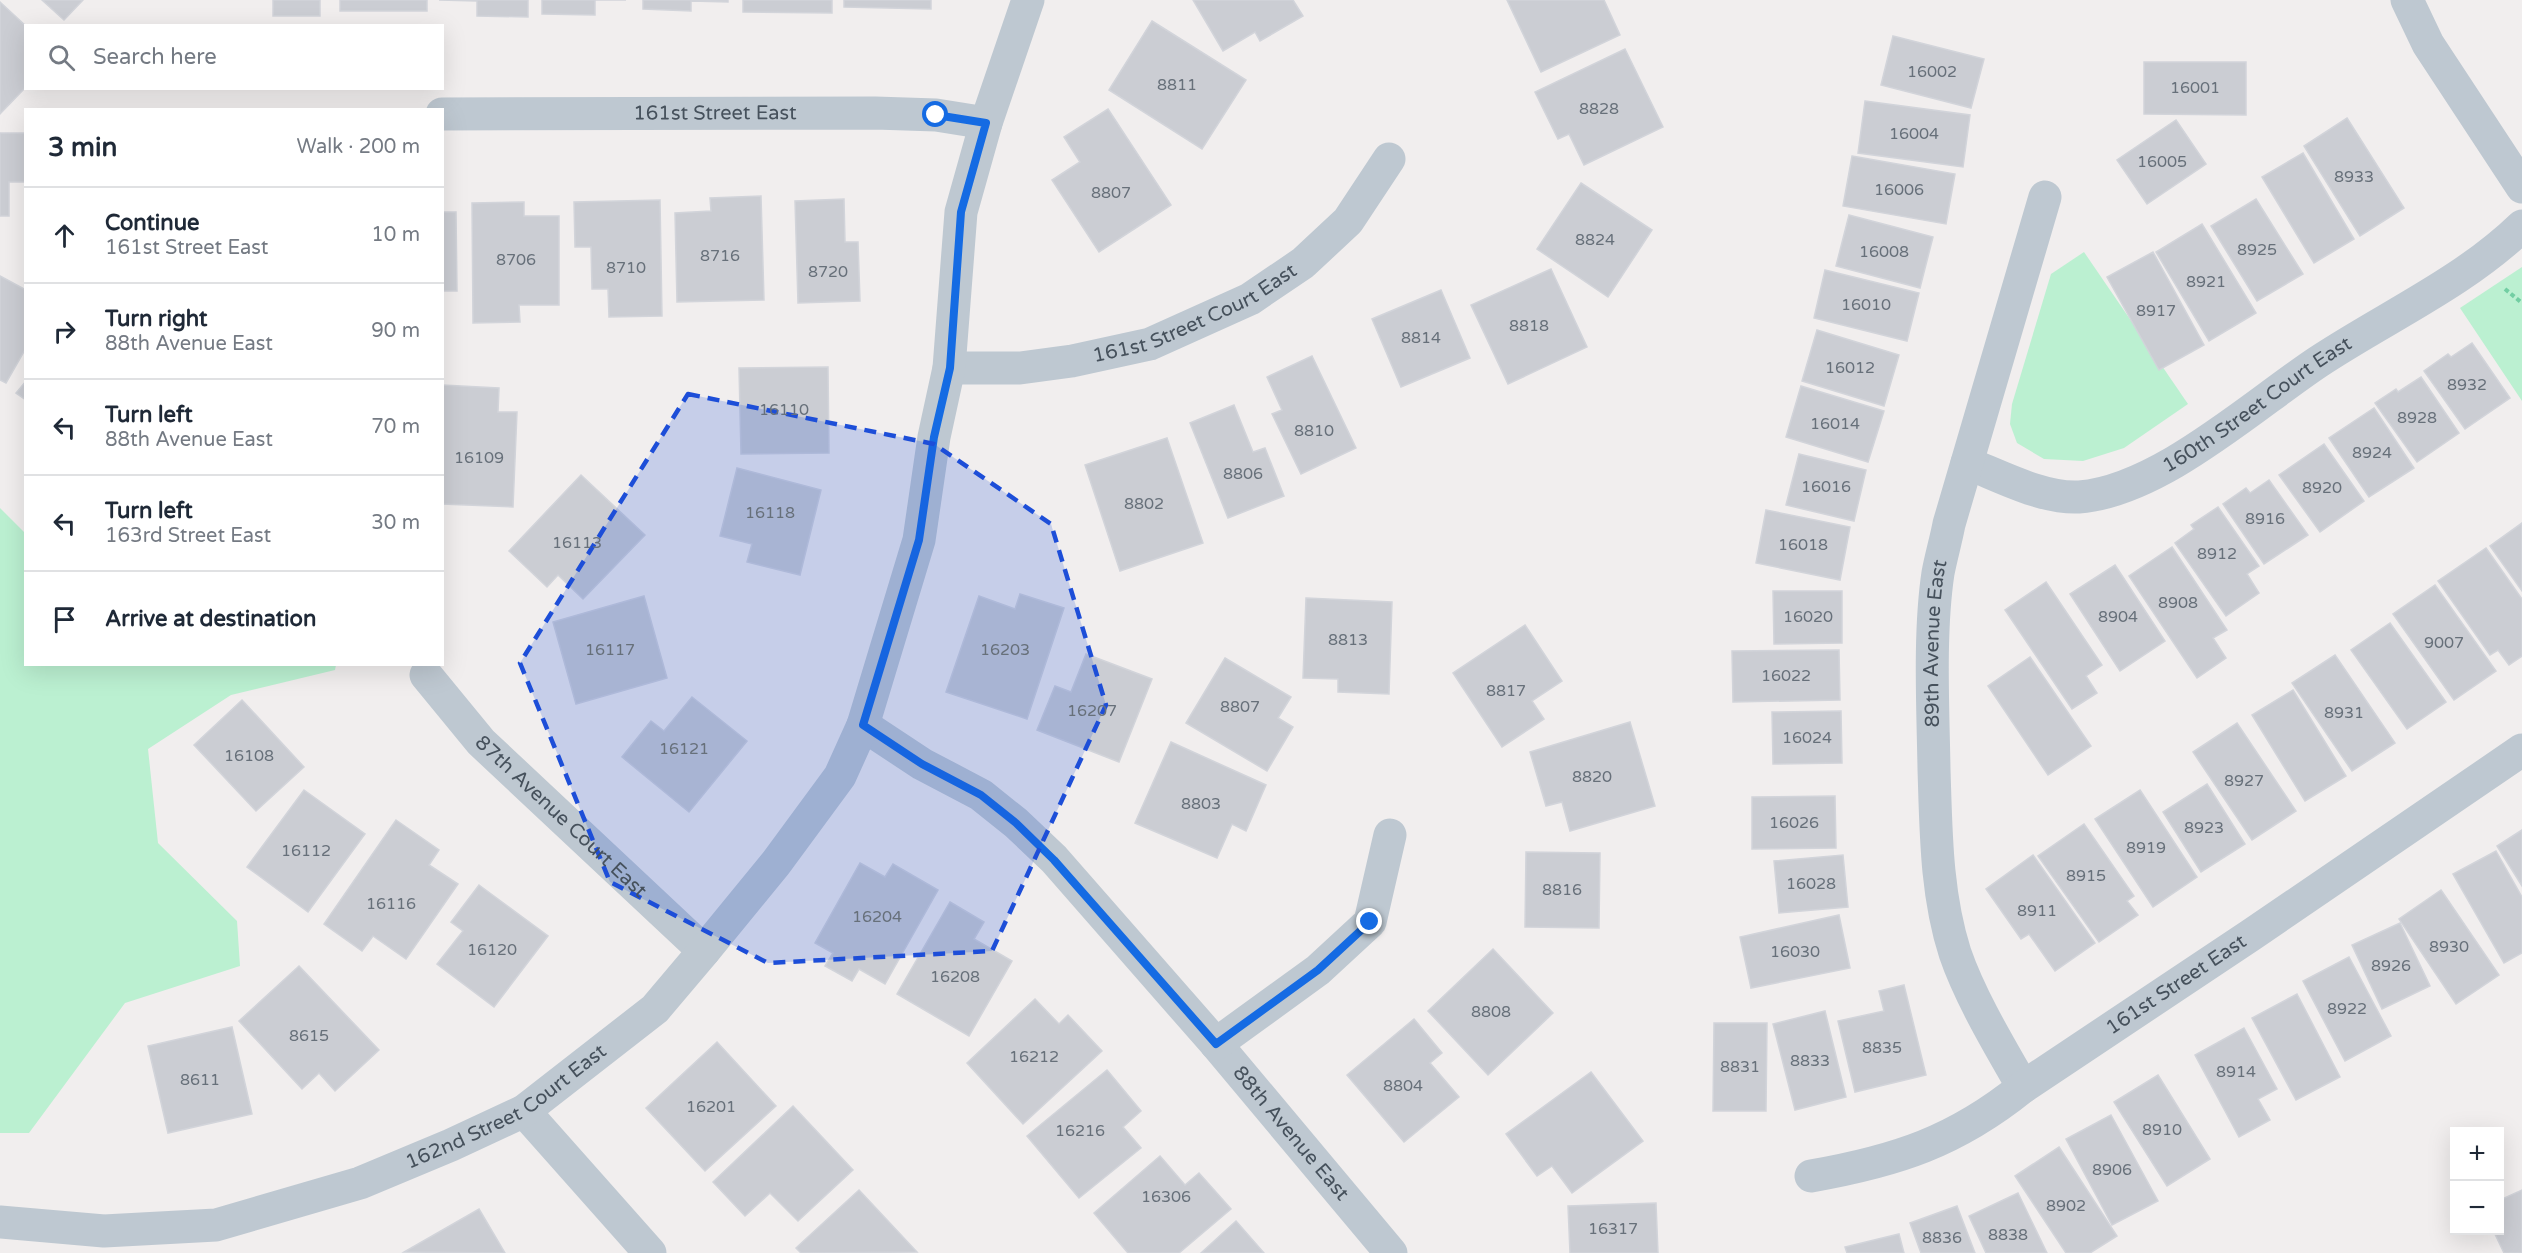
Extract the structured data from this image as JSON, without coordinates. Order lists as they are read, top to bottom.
{
  "streets": {
    "street": [
      "161st Street East",
      "161st Street Court East",
      "160th Street Court East",
      "89th Avenue East",
      "87th Avenue Court East",
      "162nd Street Court East",
      "88th Avenue East"
    ]
  },
  "crossings": [
    ["161st Street East", "89th Avenue East"],
    ["160th Street Court East", "89th Avenue East"],
    ["87th Avenue Court East", "162nd Street Court East"],
    ["162nd Street Court East", "88th Avenue East"]
  ],
  "house_numbers": [
    "16002",
    "8811",
    "16001",
    "8828",
    "16004",
    "16005",
    "8933",
    "16006",
    "8807",
    "8824",
    "8925",
    "16008",
    "8716",
    "8706",
    "8710",
    "8720",
    "8921",
    "16010",
    "8917",
    "8818",
    "8814",
    "16012",
    "8932",
    "16110",
    "8928",
    "16014",
    "8810",
    "8924",
    "16109",
    "8806",
    "16016",
    "8920",
    "8802",
    "16118",
    "8916",
    "16113",
    "16018",
    "8912",
    "8908",
    "16020",
    "8904",
    "8813",
    "9007",
    "16117",
    "16203",
    "16022",
    "8817",
    "8807",
    "16207",
    "8931",
    "16024",
    "16121",
    "16108",
    "8820",
    "8927",
    "8803",
    "16026",
    "8923",
    "8919",
    "16112",
    "8915",
    "16028",
    "8816",
    "16116",
    "8911",
    "16204",
    "8930",
    "16120",
    "16030",
    "8926",
    "16208",
    "8922",
    "8808",
    "8615",
    "8835",
    "16212",
    "8833",
    "8831",
    "8914",
    "8611",
    "8804",
    "16201",
    "8910",
    "16216",
    "8906",
    "16306",
    "8902",
    "16317",
    "8838",
    "8836"
  ],
  "page": {
    "search": "Search here",
    "heading": ["3 min", "Walk · 200 m"],
    "list": [
      ["Continue", "161st Street East", "10 m"],
      ["Turn right", "88th Avenue East", "90 m"],
      ["Turn left", "88th Avenue East", "70 m"],
      ["Turn left", "163rd Street East", "30 m"],
      "Arrive at destination"
    ],
    "map_buttons": ["+", "−"]
  }
}
